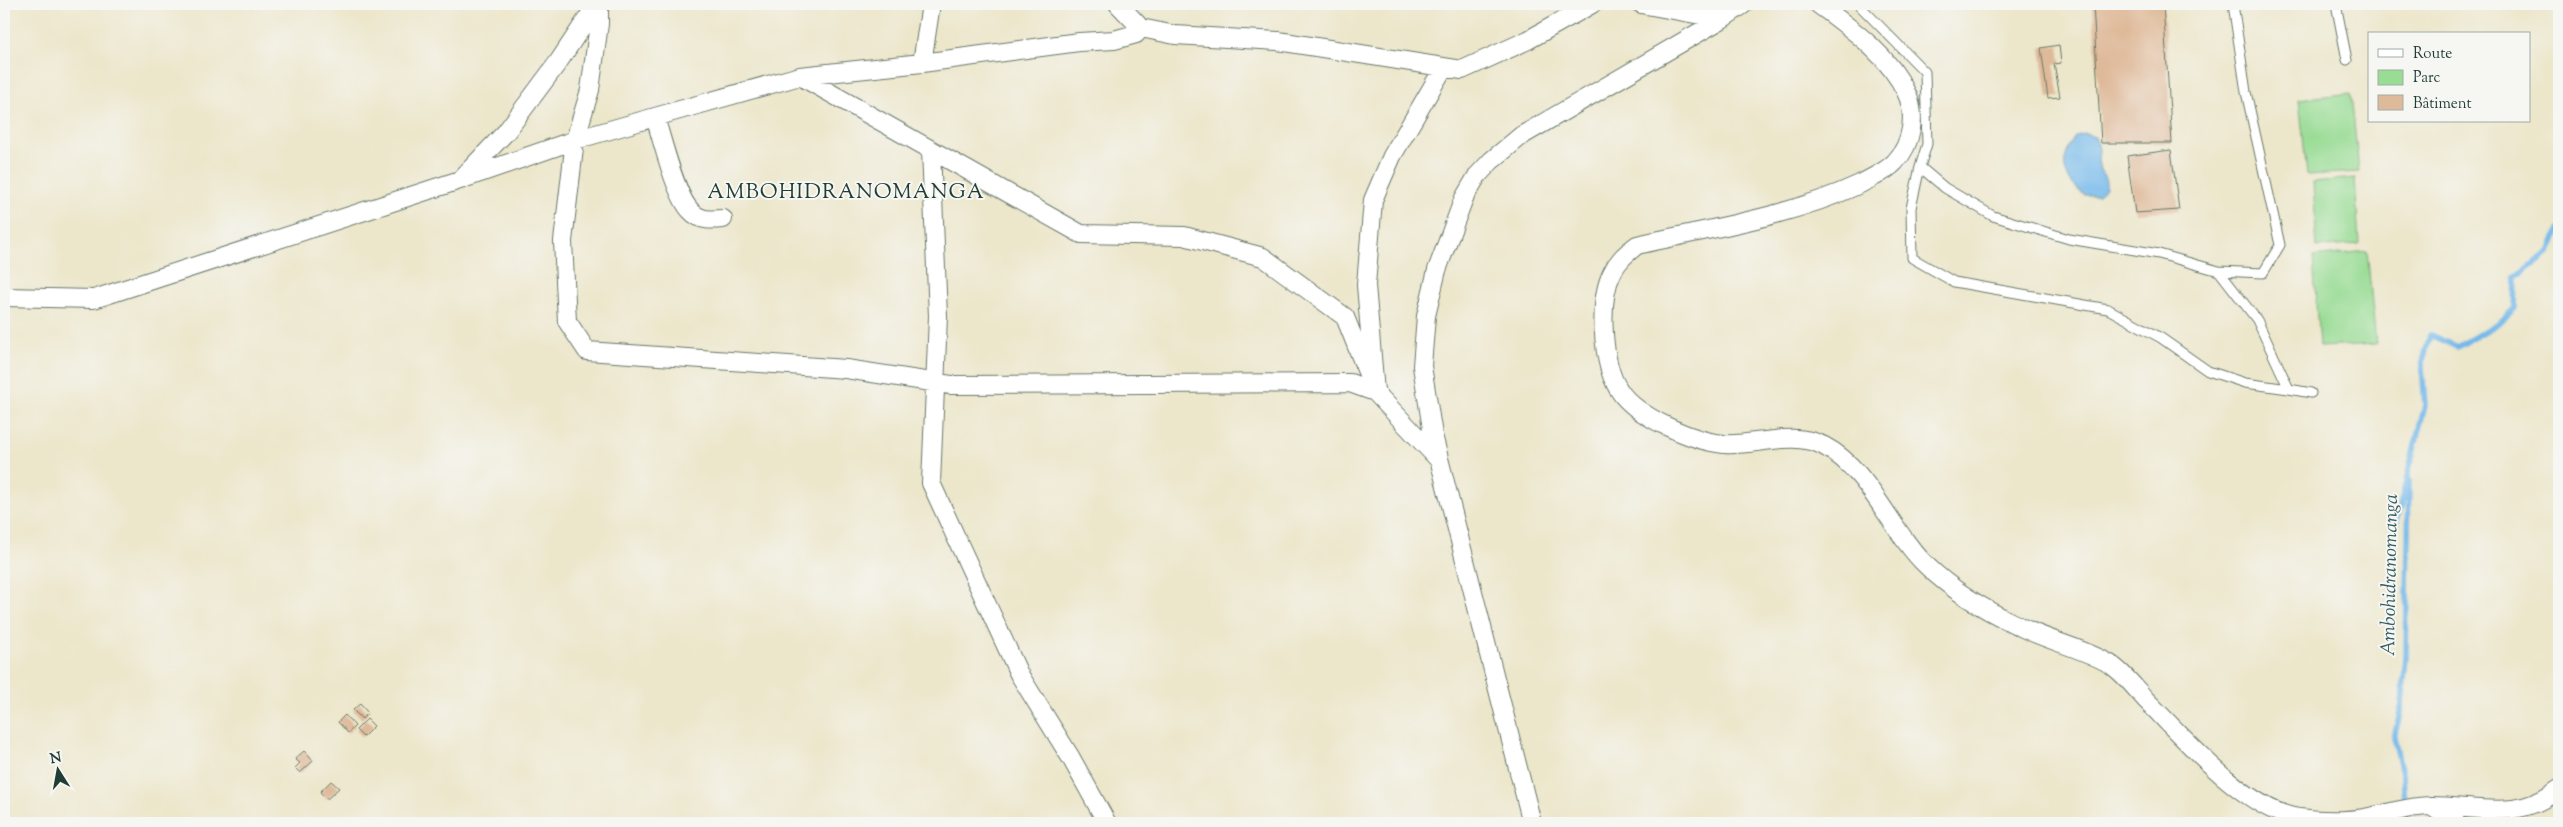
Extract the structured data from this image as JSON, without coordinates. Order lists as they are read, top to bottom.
{
  "districts": ["AMBOHIDRANOMANGA"],
  "water": ["Ambohidranomanga"],
  "legend": ["Route", "Parc", "Bâtiment"],
  "north": "top"
}
